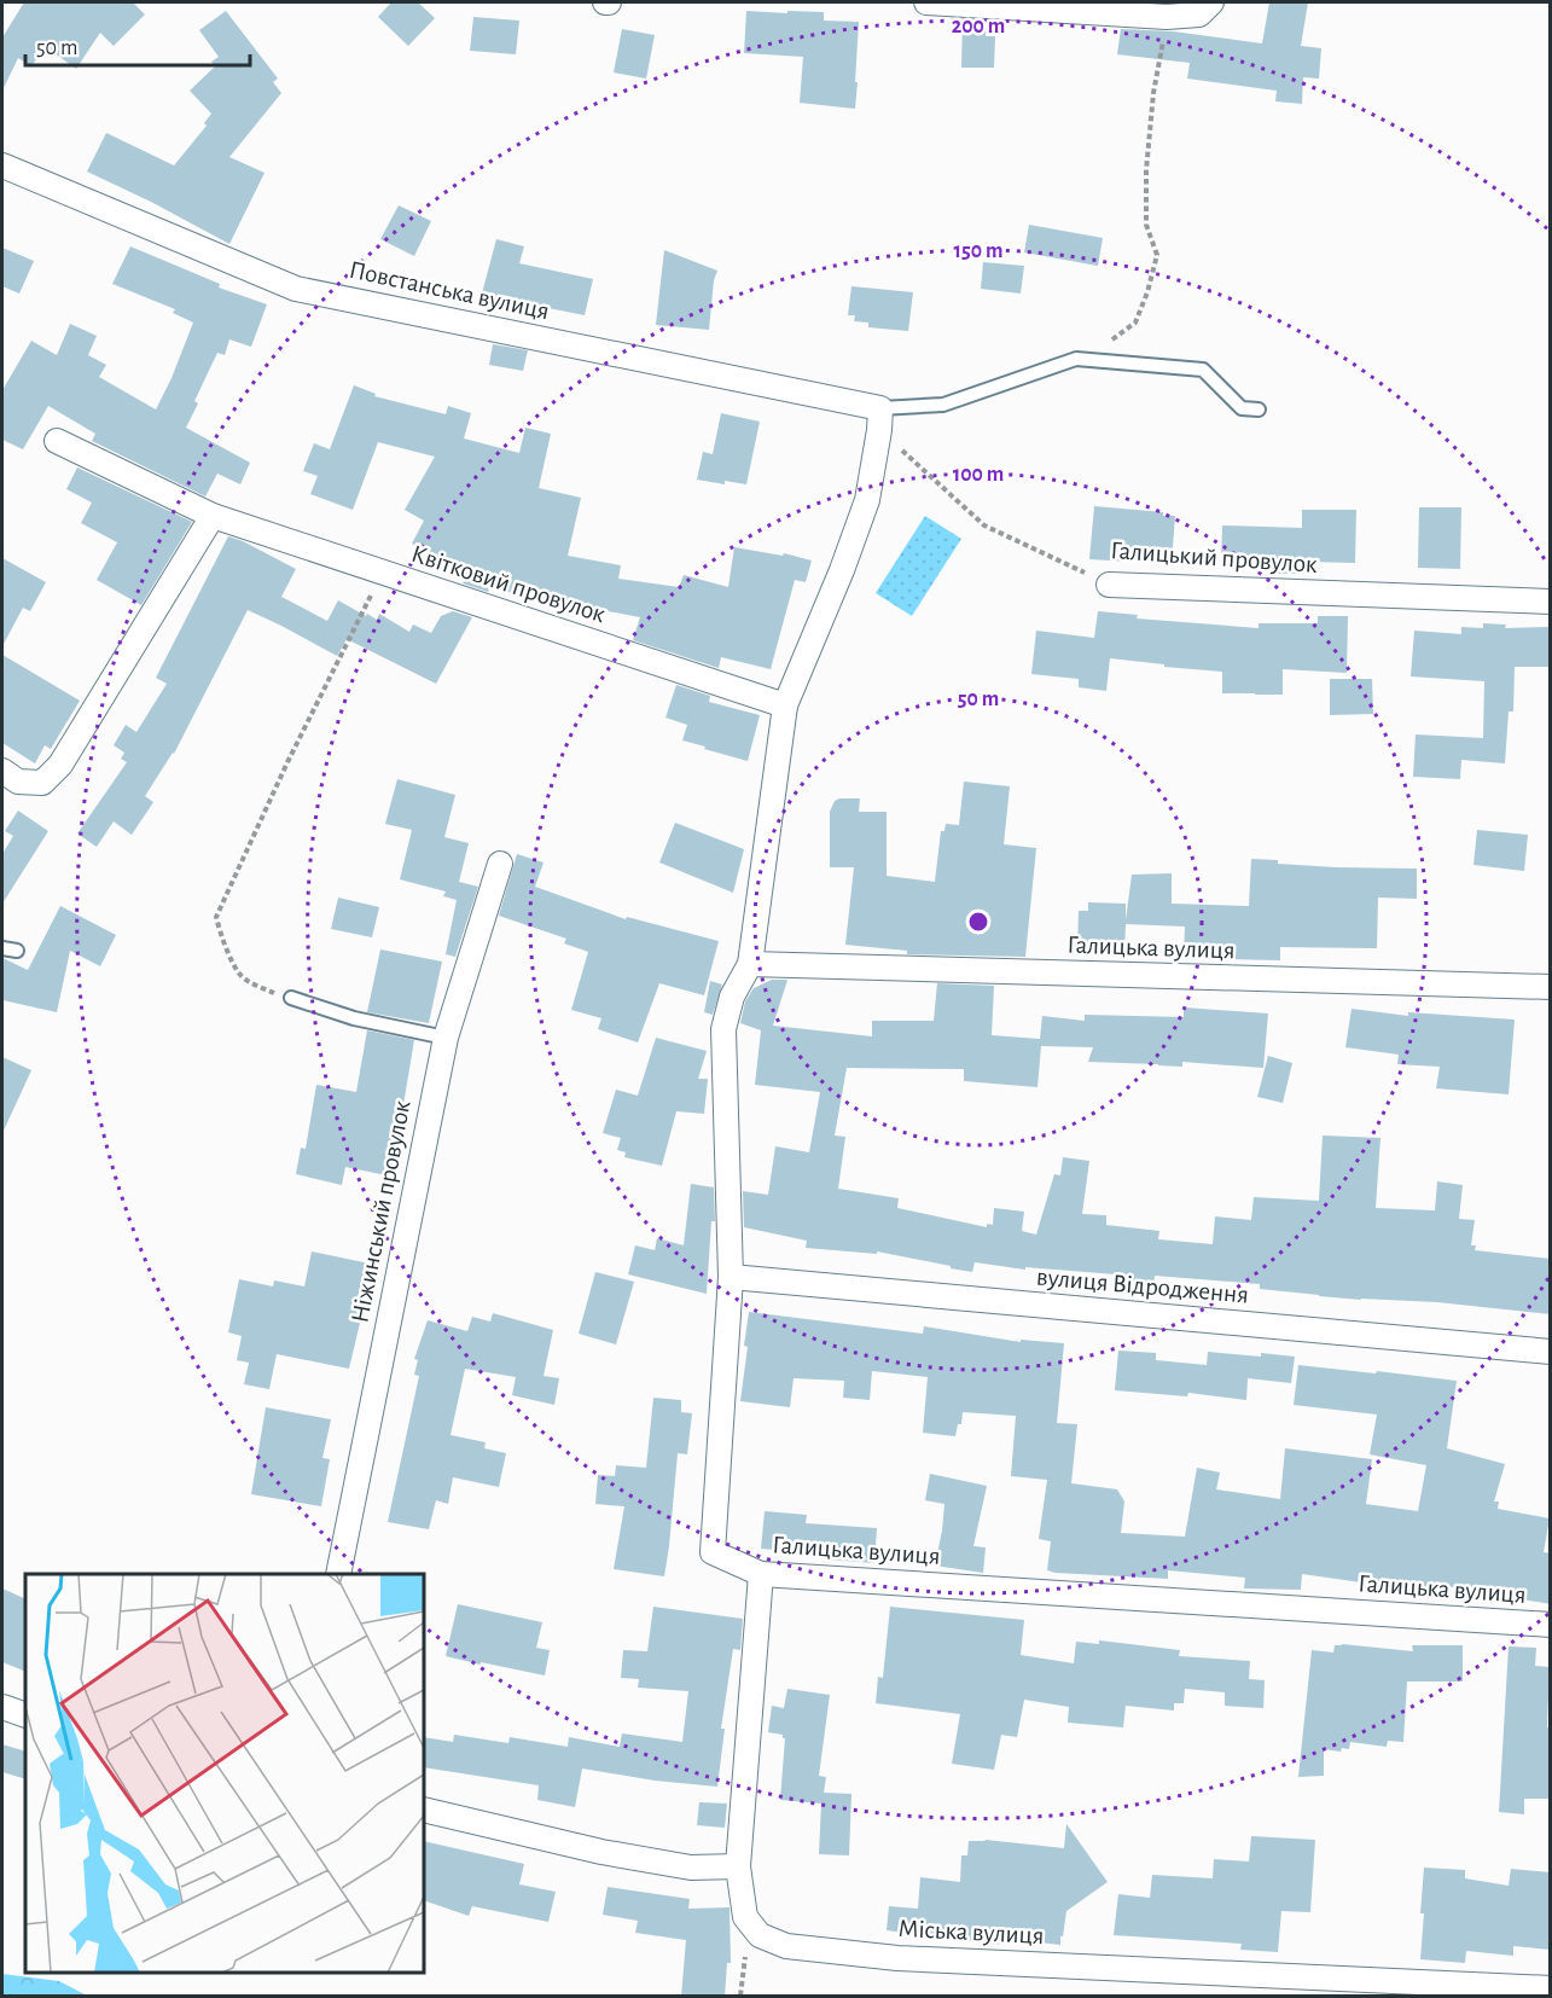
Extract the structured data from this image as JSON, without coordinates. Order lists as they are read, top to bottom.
{
  "streets": {
    "street": [
      "Повстанська вулиця",
      "Галицький провулок",
      "Квітковий провулок",
      "Галицька вулиця",
      "Ніжинський провулок",
      "вулиця Відродження",
      "Міська вулиця"
    ]
  },
  "crossings": [
    ["Повстанська вулиця", "Галицький провулок"],
    ["Повстанська вулиця", "Галицька вулиця"],
    ["Галицький провулок", "Галицька вулиця"],
    ["Квітковий провулок", "Галицька вулиця"],
    ["Галицька вулиця", "вулиця Відродження"],
    ["Галицька вулиця", "Міська вулиця"]
  ],
  "scale_bar": "50 m",
  "rings": [
    "200 m",
    "150 m",
    "100 m",
    "50 m"
  ]
}
